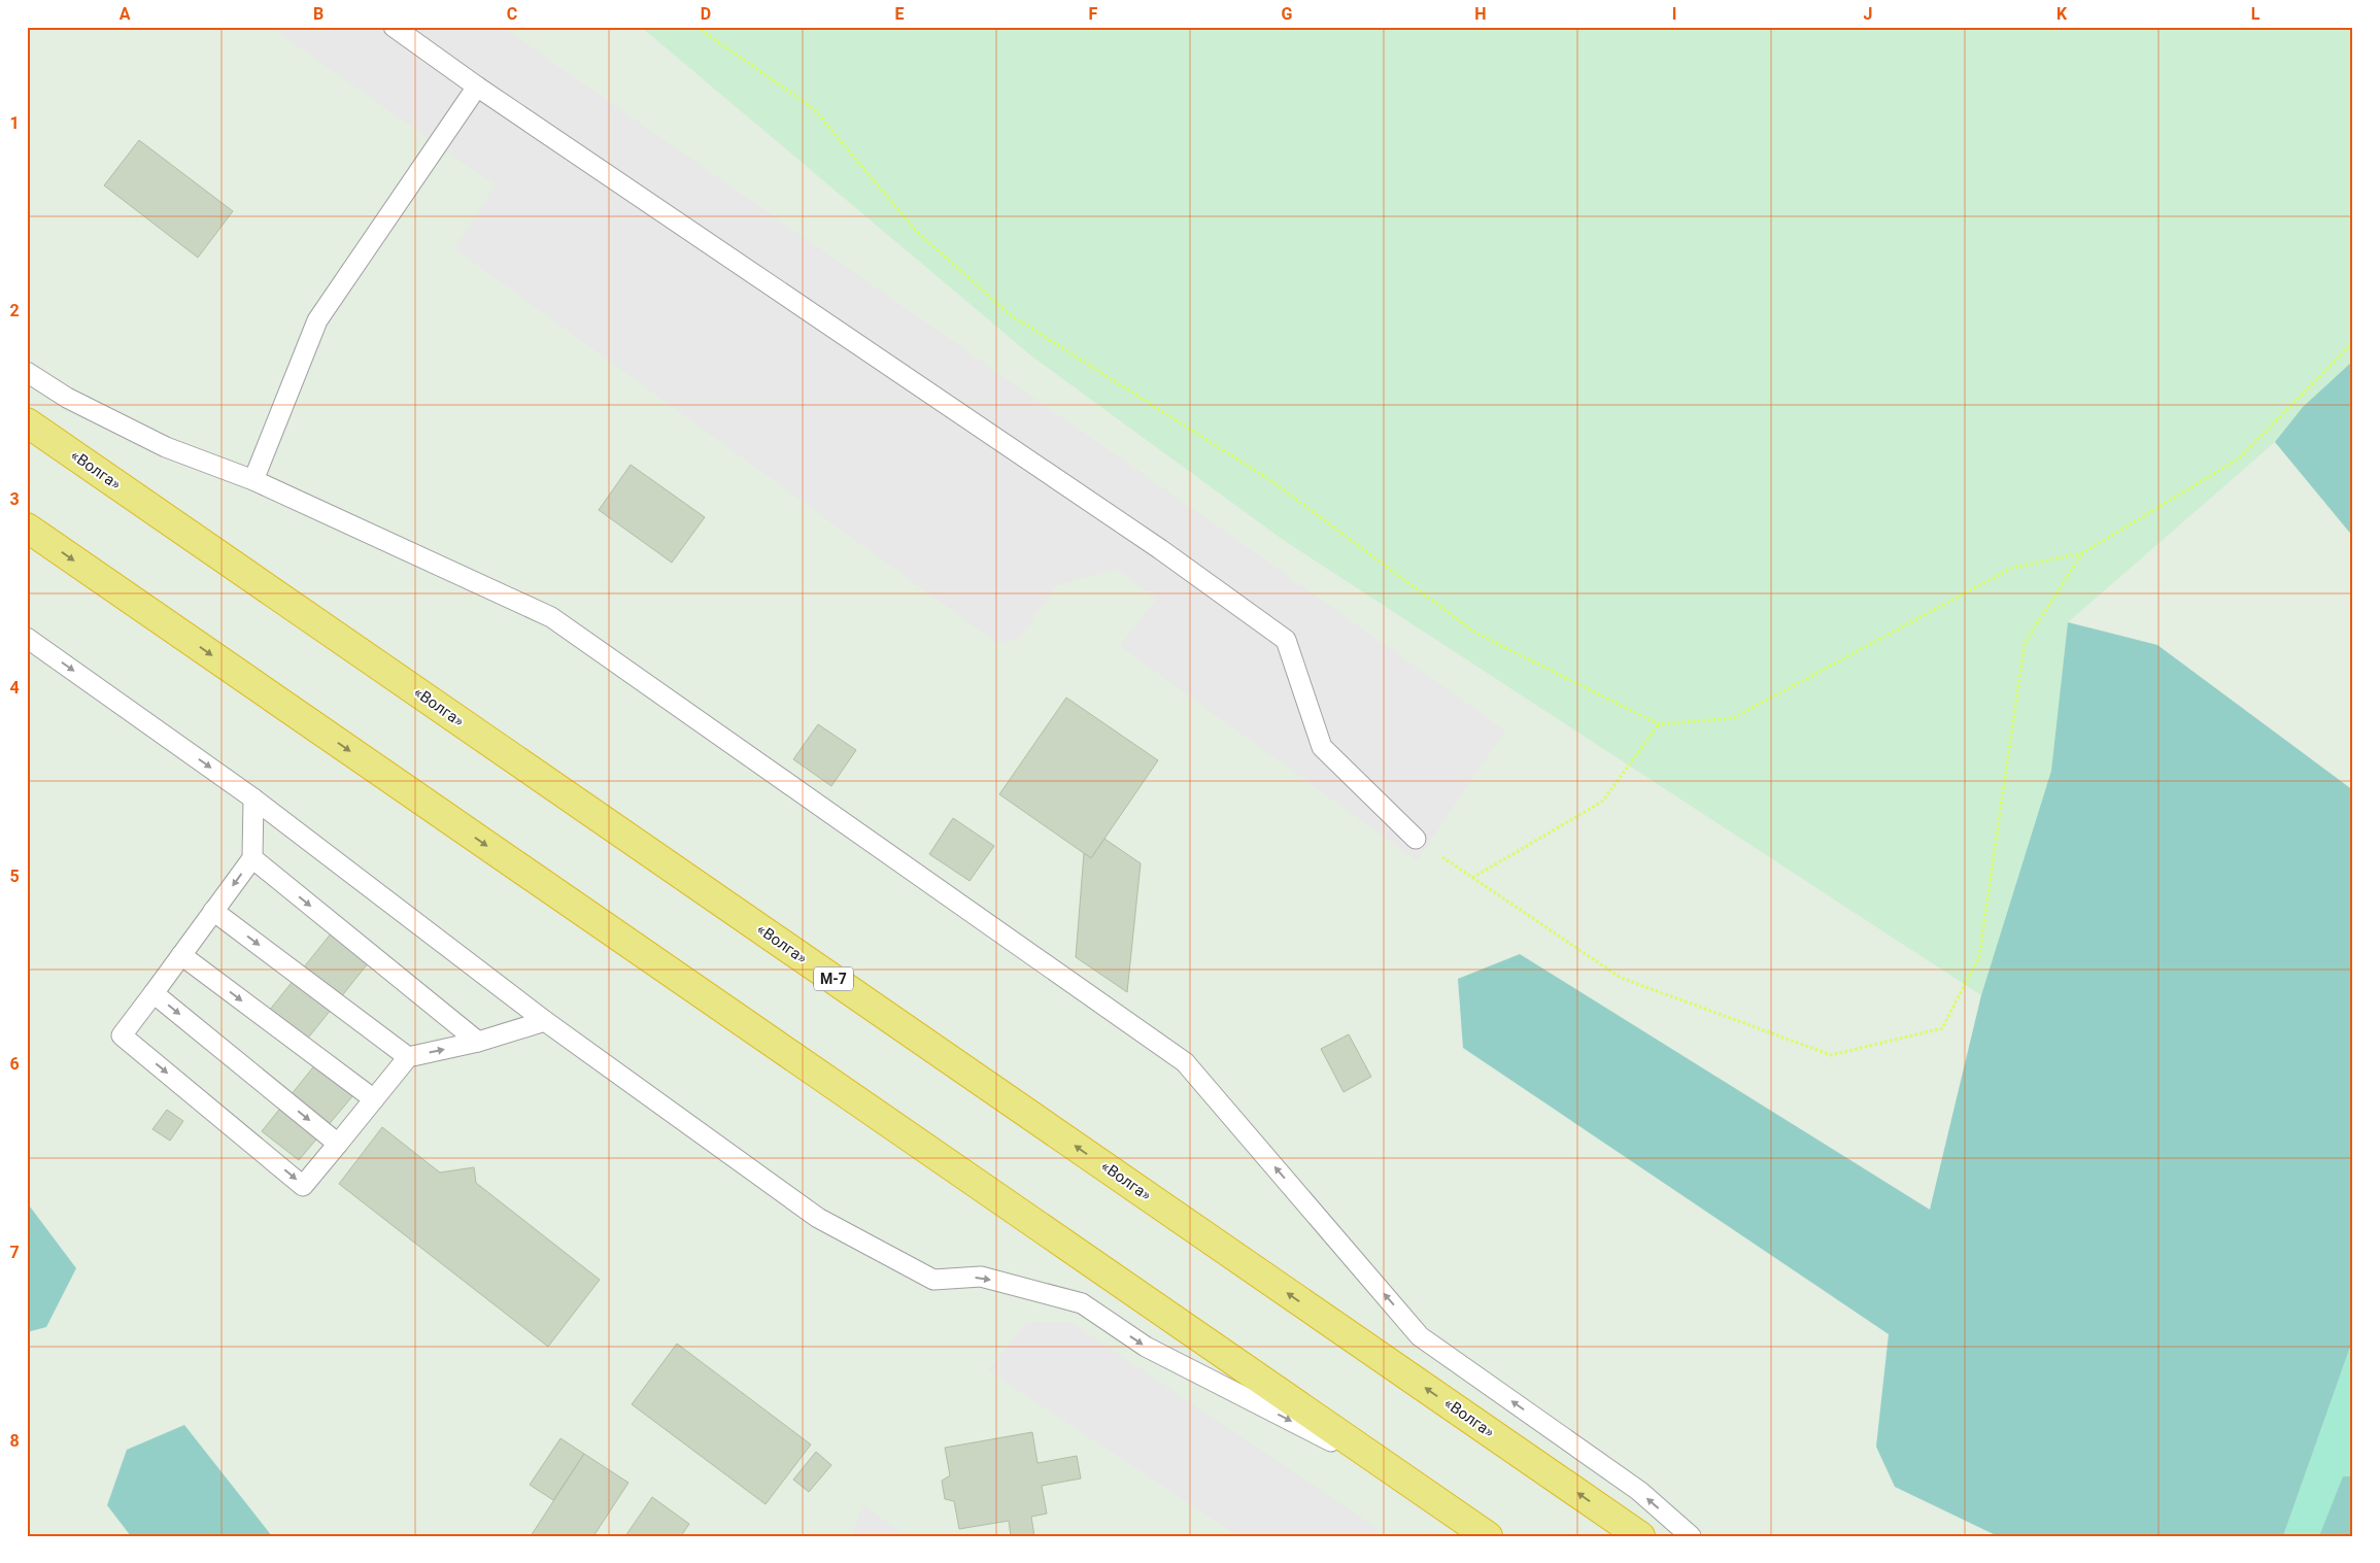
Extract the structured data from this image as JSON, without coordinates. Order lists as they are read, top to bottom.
{
  "streets": {
    "highway": ["«Волга»", "М-7"]
  },
  "grid": {
    "columns": [
      "A",
      "B",
      "C",
      "D",
      "E",
      "F",
      "G",
      "H",
      "I",
      "J",
      "K",
      "L"
    ],
    "rows": [
      "1",
      "2",
      "3",
      "4",
      "5",
      "6",
      "7",
      "8"
    ]
  }
}
